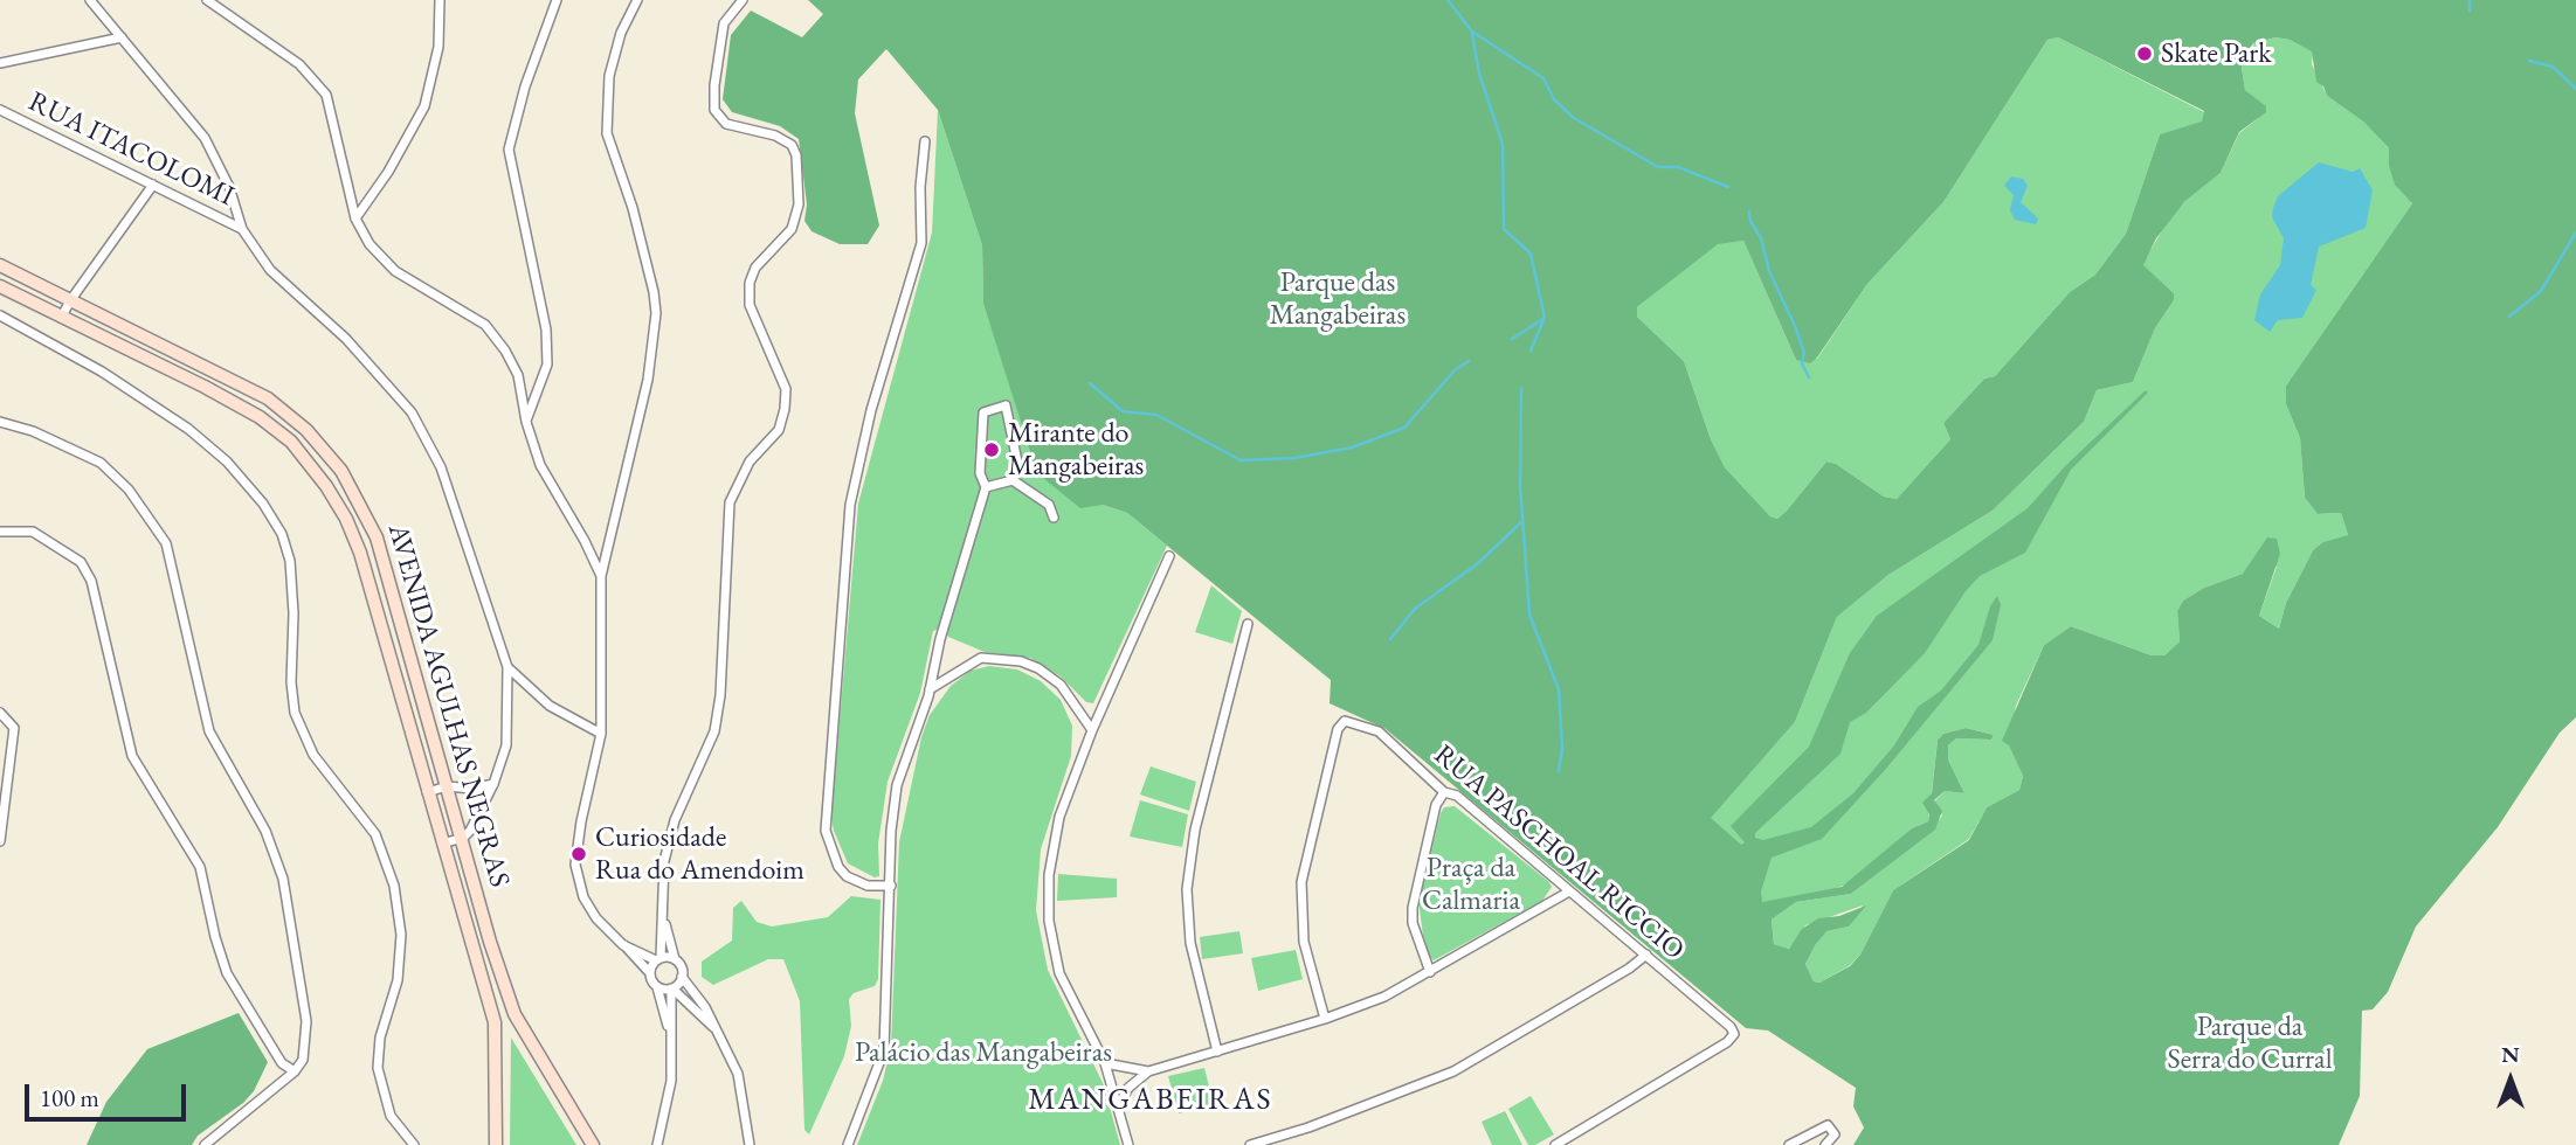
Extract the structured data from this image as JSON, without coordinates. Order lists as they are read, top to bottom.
{
  "streets": {
    "street": ["RUA ITACOLOMI", "AVENIDA AGULHAS NEGRAS", "RUA PASCHOAL RICCIO"]
  },
  "districts": ["MANGABEIRAS"],
  "parks": [
    "Parque das Mangabeiras",
    "Praça da Calmaria",
    "Parque da Serra do Curral",
    "Palácio das Mangabeiras"
  ],
  "places": ["Skate Park", "Mirante do Mangabeiras", "Curiosidade Rua do Amendoim"],
  "scale_bar": "100 m",
  "north": "top"
}
